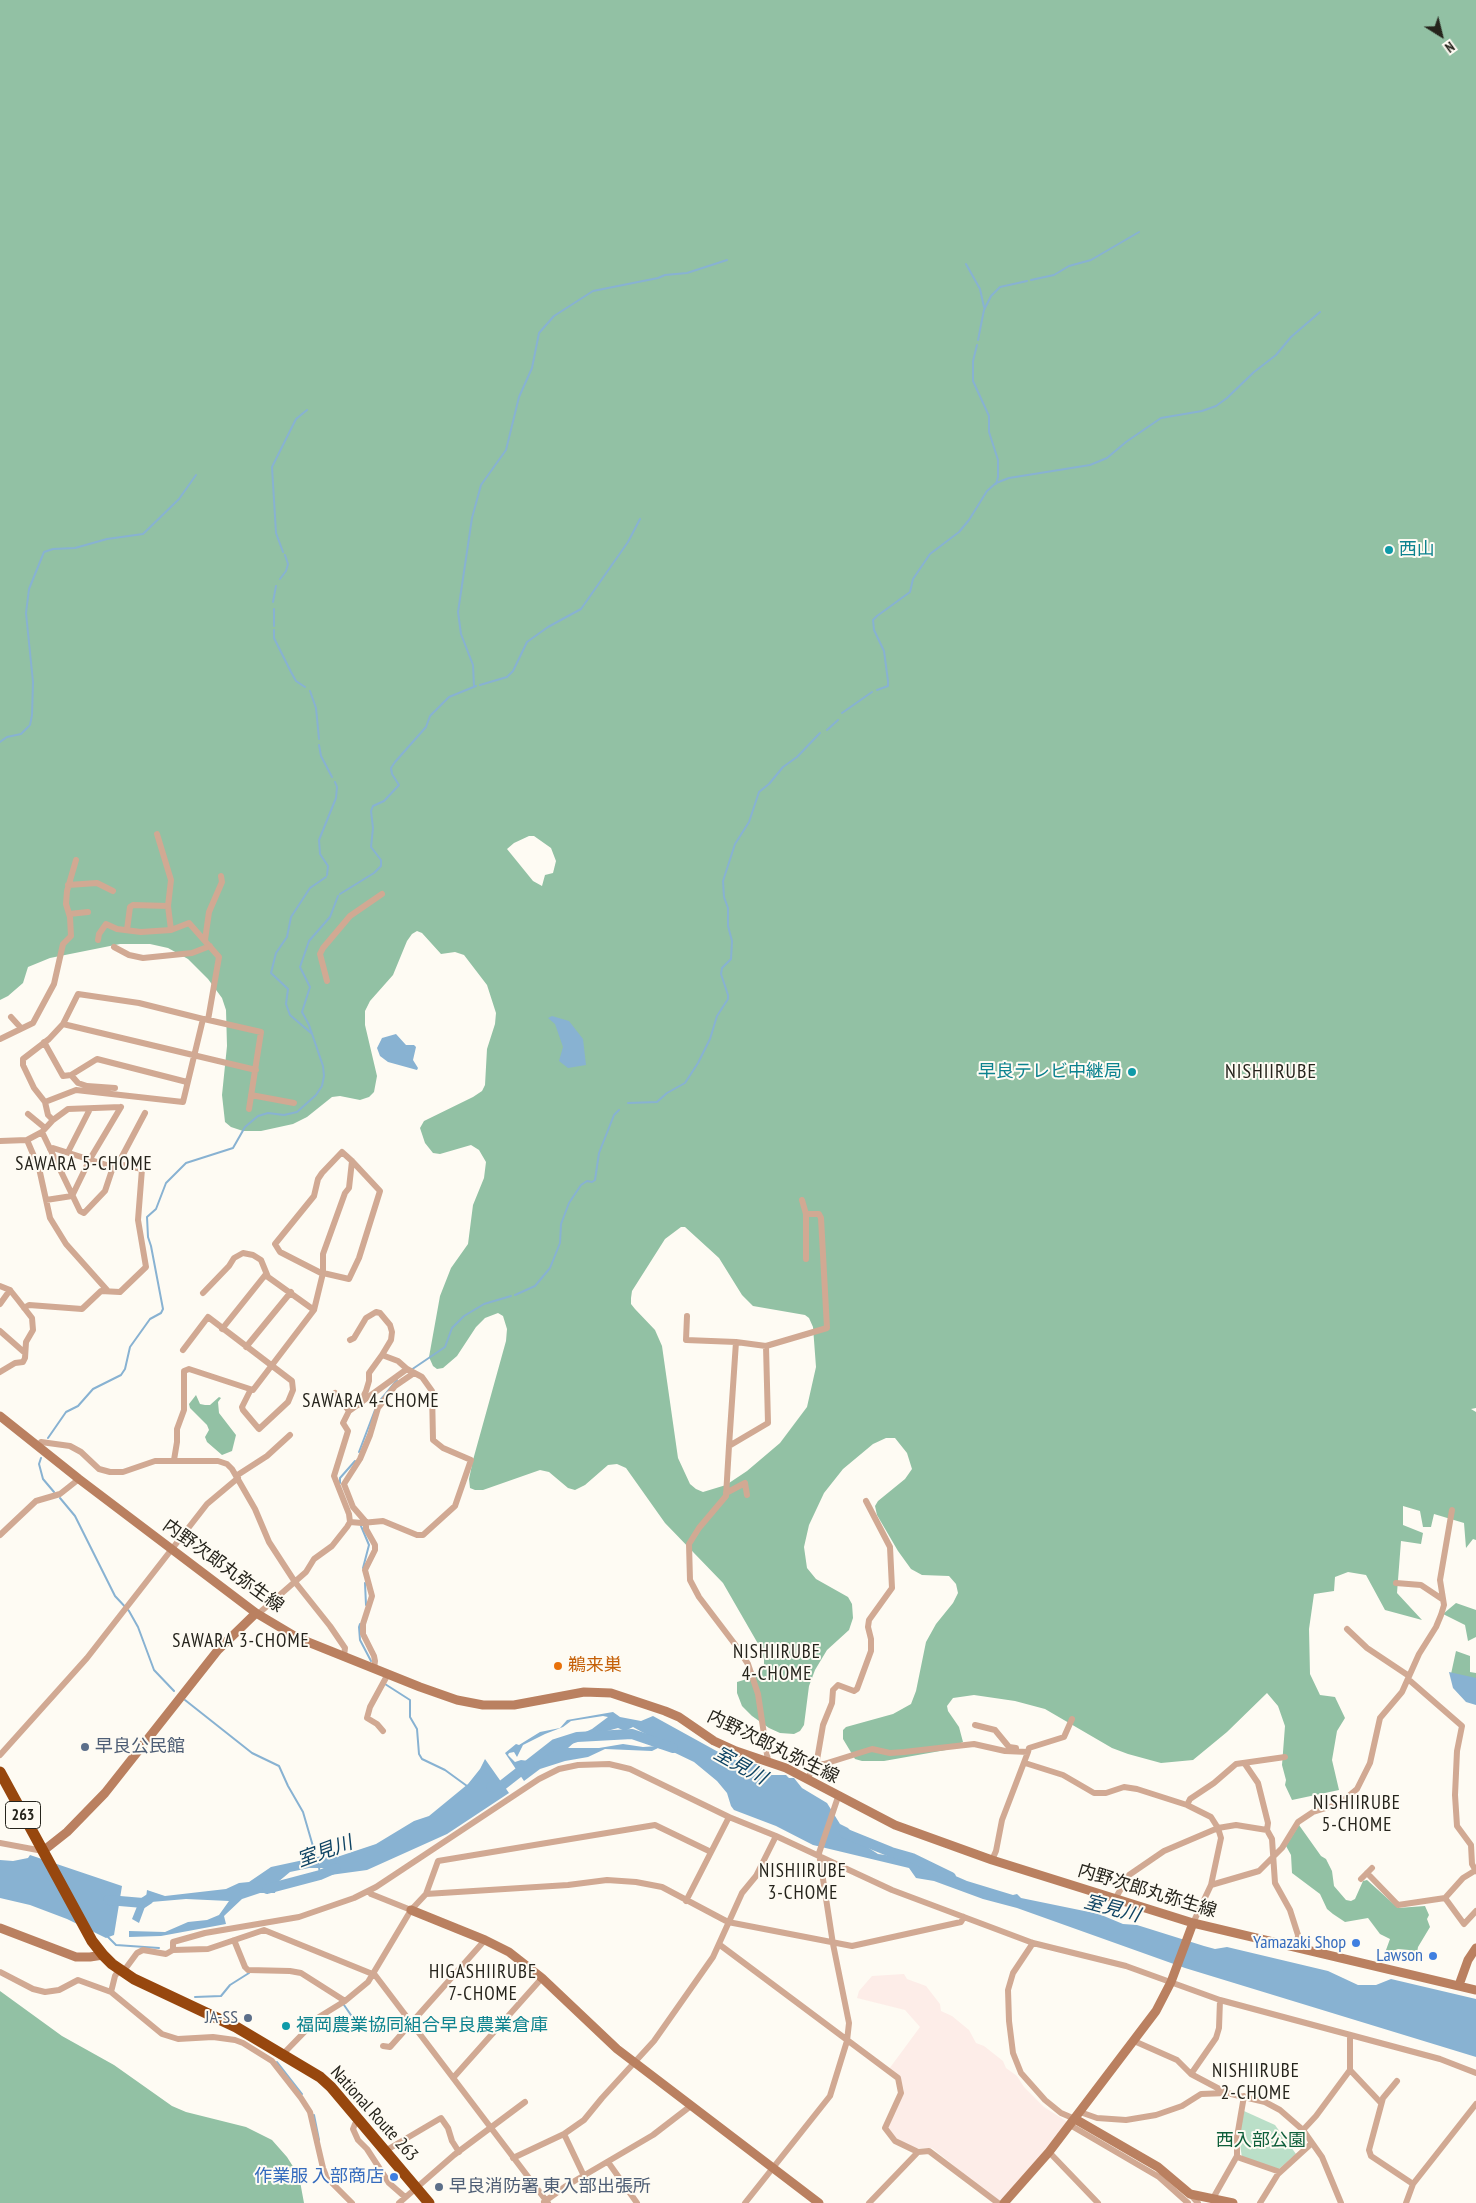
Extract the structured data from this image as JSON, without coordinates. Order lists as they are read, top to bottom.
{
  "streets": {
    "highway": ["263", "National Route 263"],
    "main road": ["内野次郎丸弥生線"]
  },
  "districts": [
    "NISHIIRUBE",
    "SAWARA 5-CHOME",
    "SAWARA 4-CHOME",
    "SAWARA 3-CHOME",
    "NISHIIRUBE 4-CHOME",
    "NISHIIRUBE 5-CHOME",
    "NISHIIRUBE 3-CHOME",
    "HIGASHIIRUBE 7-CHOME",
    "NISHIIRUBE 2-CHOME"
  ],
  "water": ["室見川"],
  "parks": ["西入部公園"],
  "places": [
    "西山",
    "早良テレビ中継局",
    "鵜来巣",
    "早良公民館",
    "Yamazaki Shop",
    "Lawson",
    "JA-SS",
    "福岡農業協同組合早良農業倉庫",
    "作業服 入部商店",
    "早良消防署 東入部出張所"
  ],
  "north": "bottom right"
}
